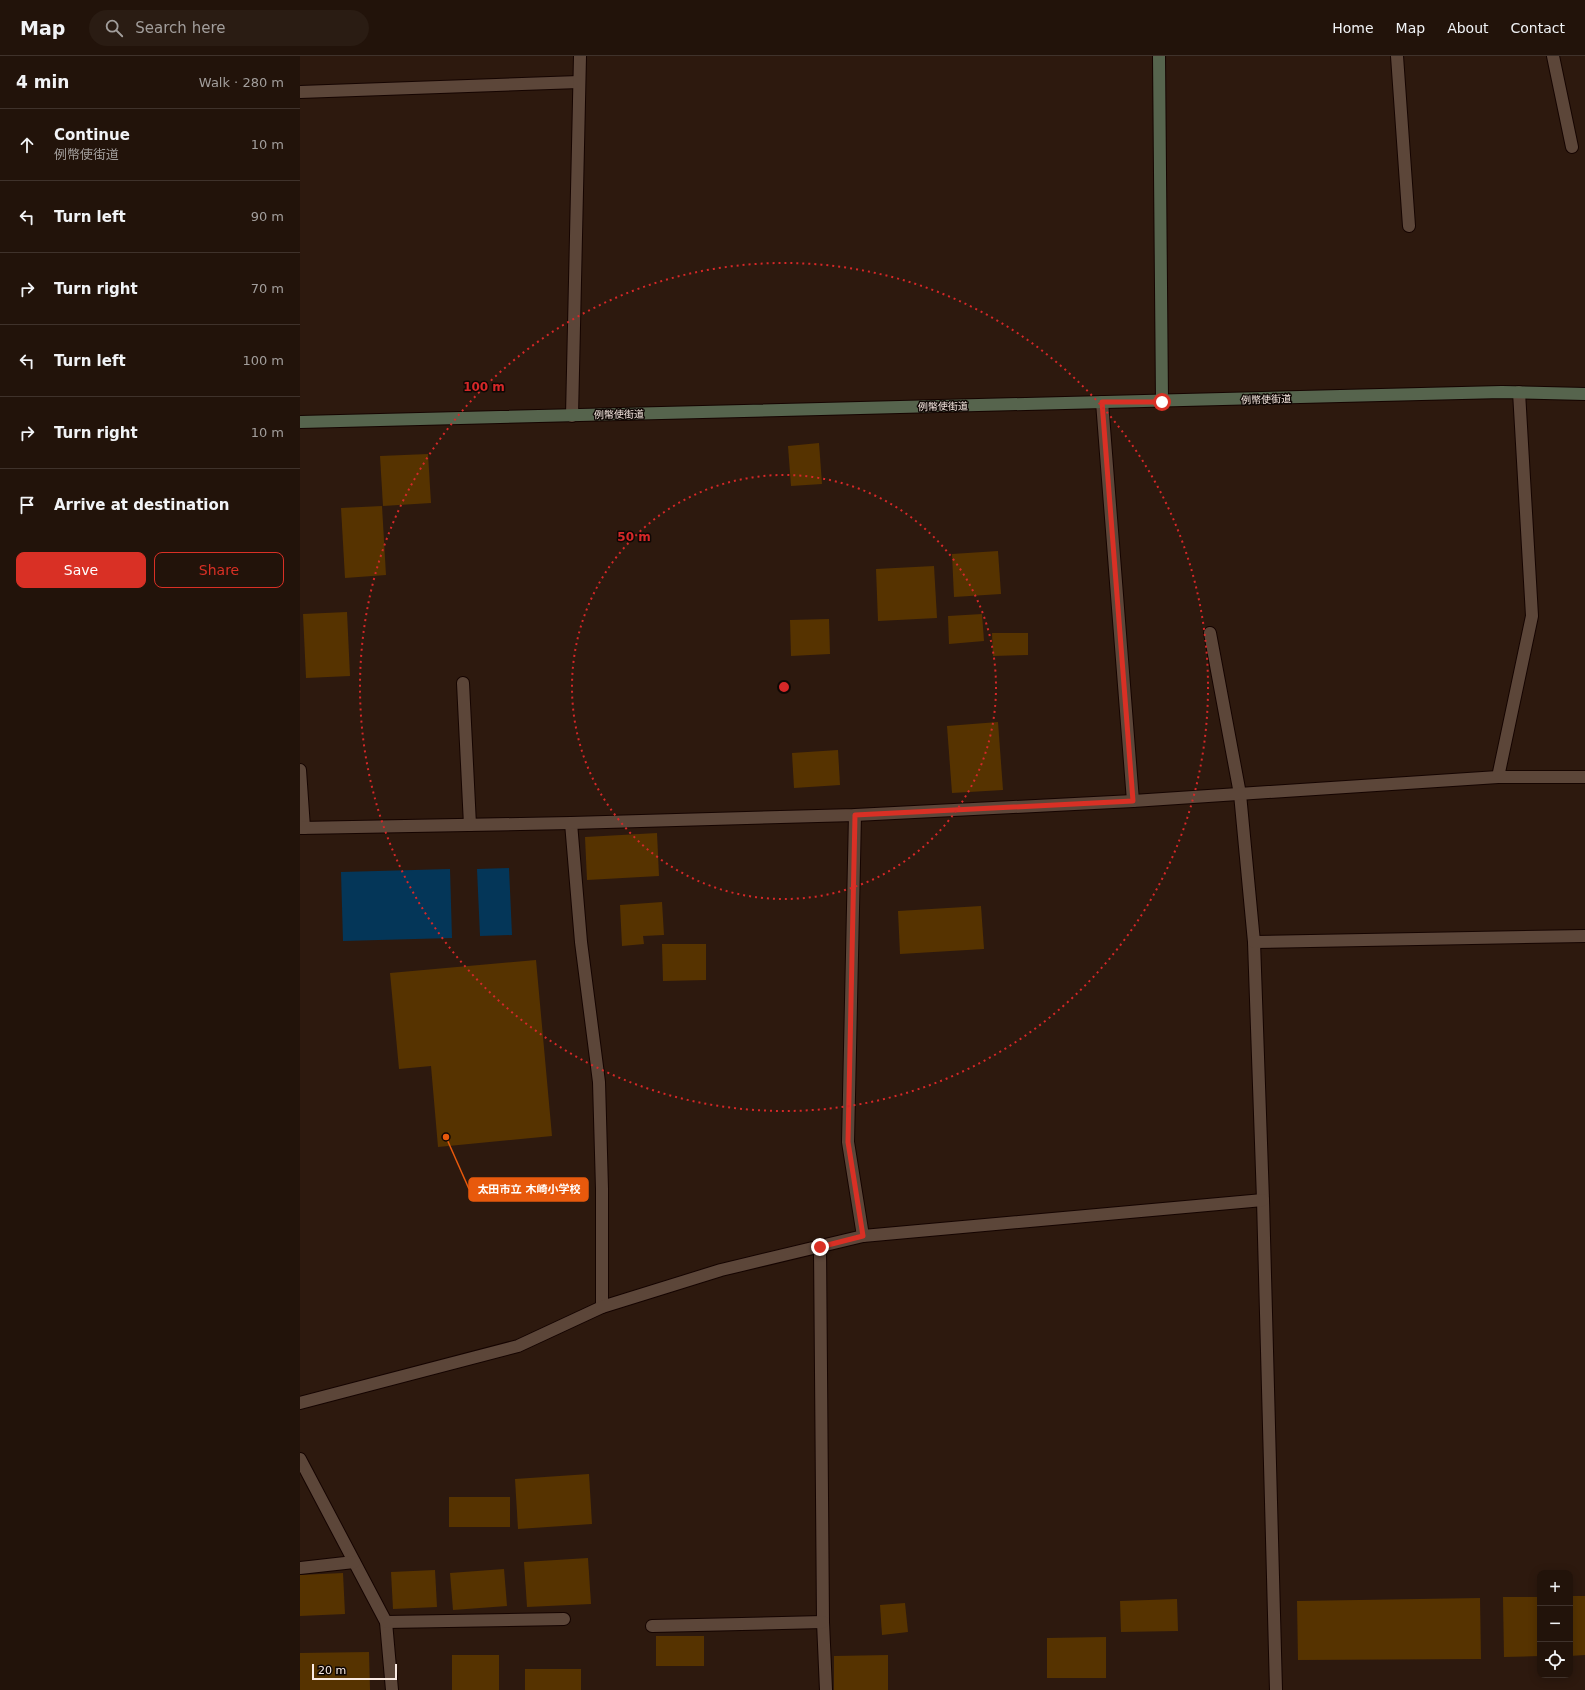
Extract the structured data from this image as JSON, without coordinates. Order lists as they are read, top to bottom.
{
  "streets": {
    "main road": ["例幣使街道"]
  },
  "places": ["太田市立 木崎小学校"],
  "scale_bar": "20 m",
  "page": {
    "header": "Map",
    "search": "Search here",
    "nav": [
      "Home",
      "Map",
      "About",
      "Contact"
    ],
    "heading": ["4 min", "Walk · 280 m"],
    "list": [
      ["Continue", "例幣使街道", "10 m"],
      ["Turn left", "90 m"],
      ["Turn right", "70 m"],
      ["Turn left", "100 m"],
      ["Turn right", "10 m"],
      "Arrive at destination"
    ],
    "buttons": ["Save", "Share"],
    "map_buttons": ["+", "−"],
    "scale": "20 m"
  },
  "rings": ["100 m", "50 m"]
}
